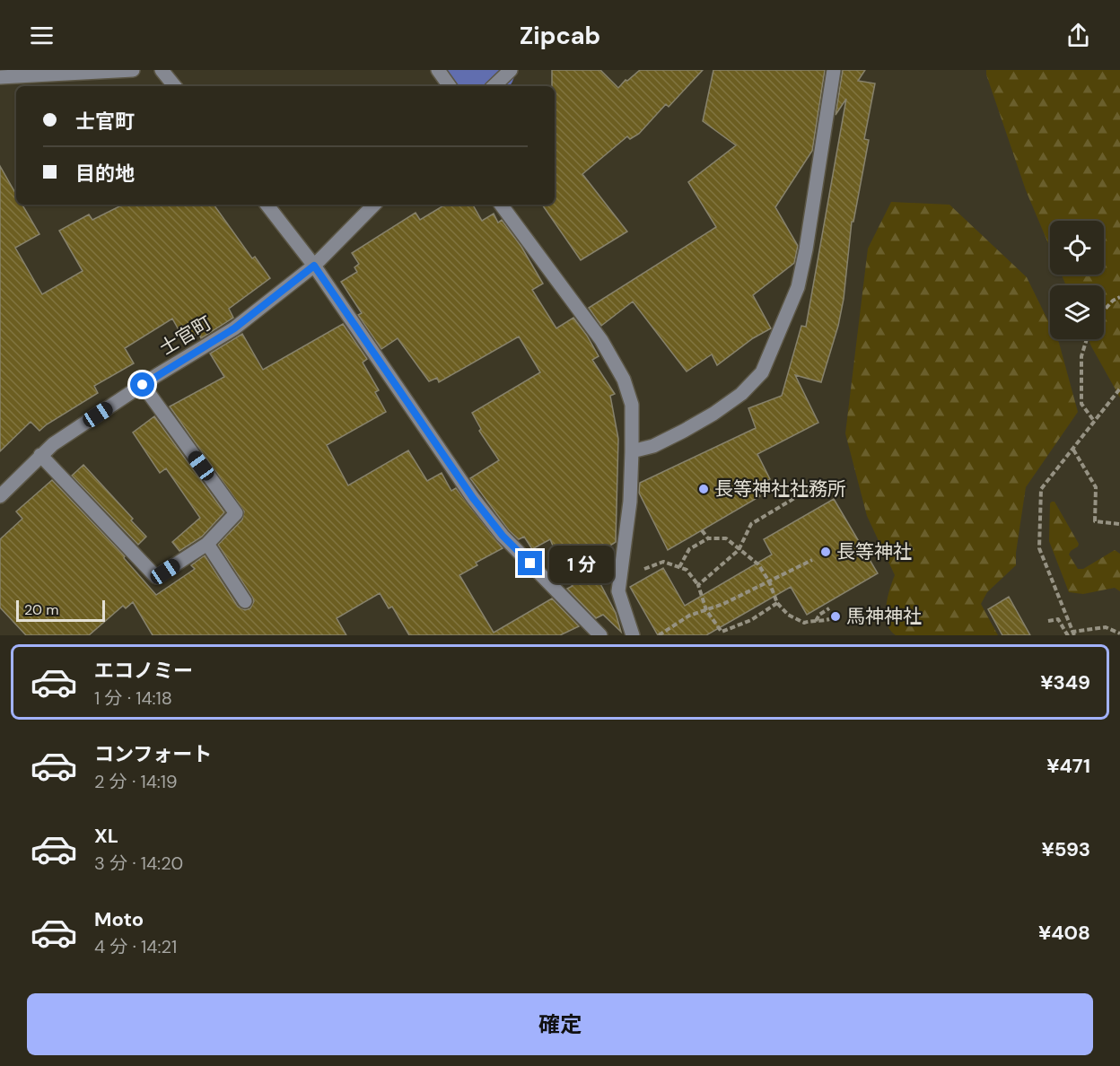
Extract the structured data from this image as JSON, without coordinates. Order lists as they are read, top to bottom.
{
  "streets": {
    "street": ["士官町"]
  },
  "places": ["長等神社社務所", "長等神社", "馬神神社"],
  "scale_bar": "20 m",
  "page": {
    "header": "Zipcab",
    "banner": ["士官町", "目的地"],
    "bubble": "1 分",
    "scale": "20 m",
    "list": [
      {
        "name": "エコノミー",
        "note": "1 分 · 14:18",
        "value": "¥349"
      },
      {
        "name": "コンフォート",
        "note": "2 分 · 14:19",
        "value": "¥471"
      },
      {
        "name": "XL",
        "note": "3 分 · 14:20",
        "value": "¥593"
      },
      {
        "name": "Moto",
        "note": "4 分 · 14:21",
        "value": "¥408"
      }
    ],
    "buttons": "確定"
  }
}
